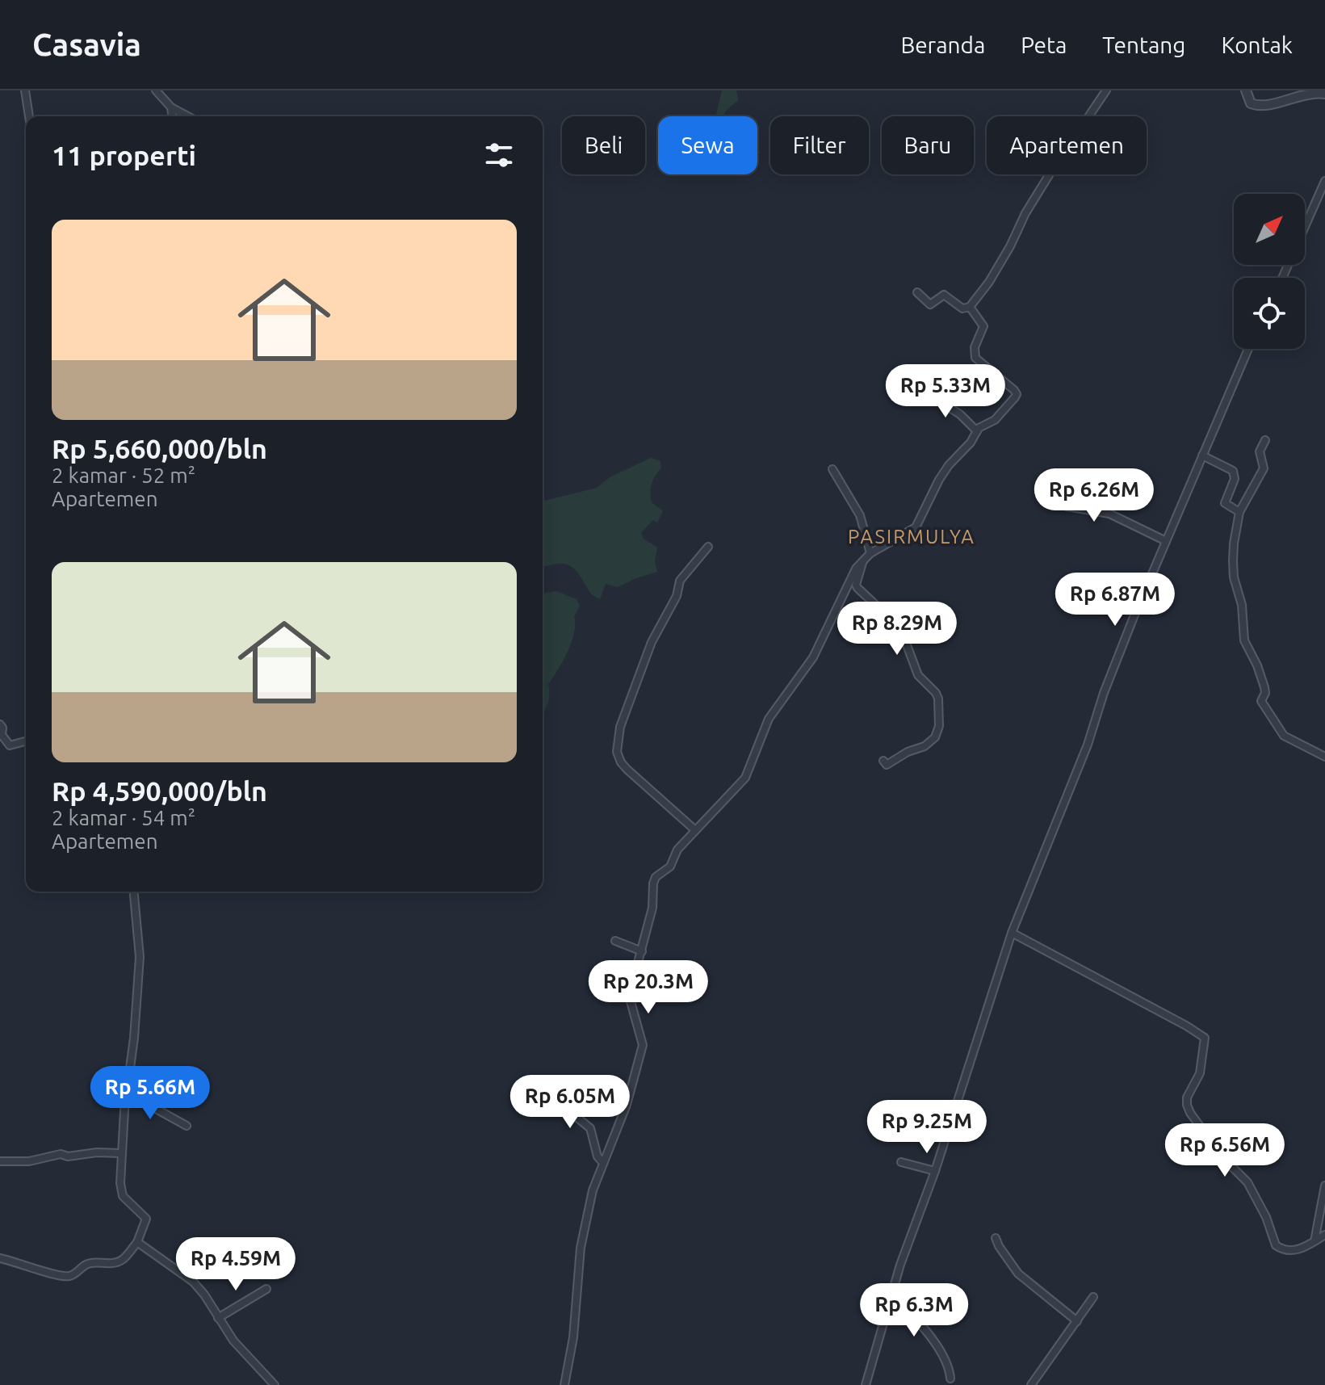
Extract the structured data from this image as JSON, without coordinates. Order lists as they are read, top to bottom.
{
  "districts": ["PASIRMULYA"],
  "north": "top right",
  "page": {
    "header": "Casavia",
    "nav": [
      "Beranda",
      "Peta",
      "Tentang",
      "Kontak"
    ],
    "chip": [
      "Beli",
      "Sewa",
      "Filter",
      "Baru",
      "Apartemen"
    ],
    "heading": "11 properti",
    "list": [
      {
        "name": "Rp 5,660,000/bln",
        "note": "2 kamar · 52 m² · Apartemen"
      },
      {
        "name": "Rp 4,590,000/bln",
        "note": "2 kamar · 54 m² · Apartemen"
      }
    ],
    "price": [
      "Rp 5.33M",
      "Rp 6.26M",
      "Rp 6.87M",
      "Rp 8.29M",
      "Rp 20.3M",
      "Rp 5.66M",
      "Rp 6.05M",
      "Rp 9.25M",
      "Rp 6.56M",
      "Rp 4.59M",
      "Rp 6.3M"
    ]
  }
}
